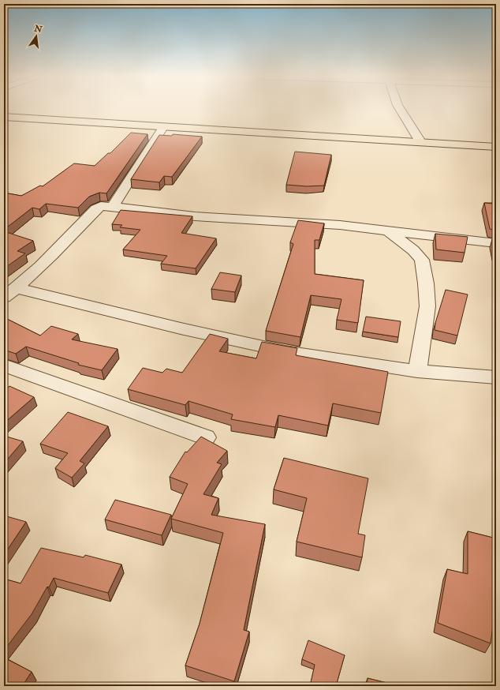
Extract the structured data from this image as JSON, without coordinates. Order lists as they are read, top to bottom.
{
  "north": "top"
}
